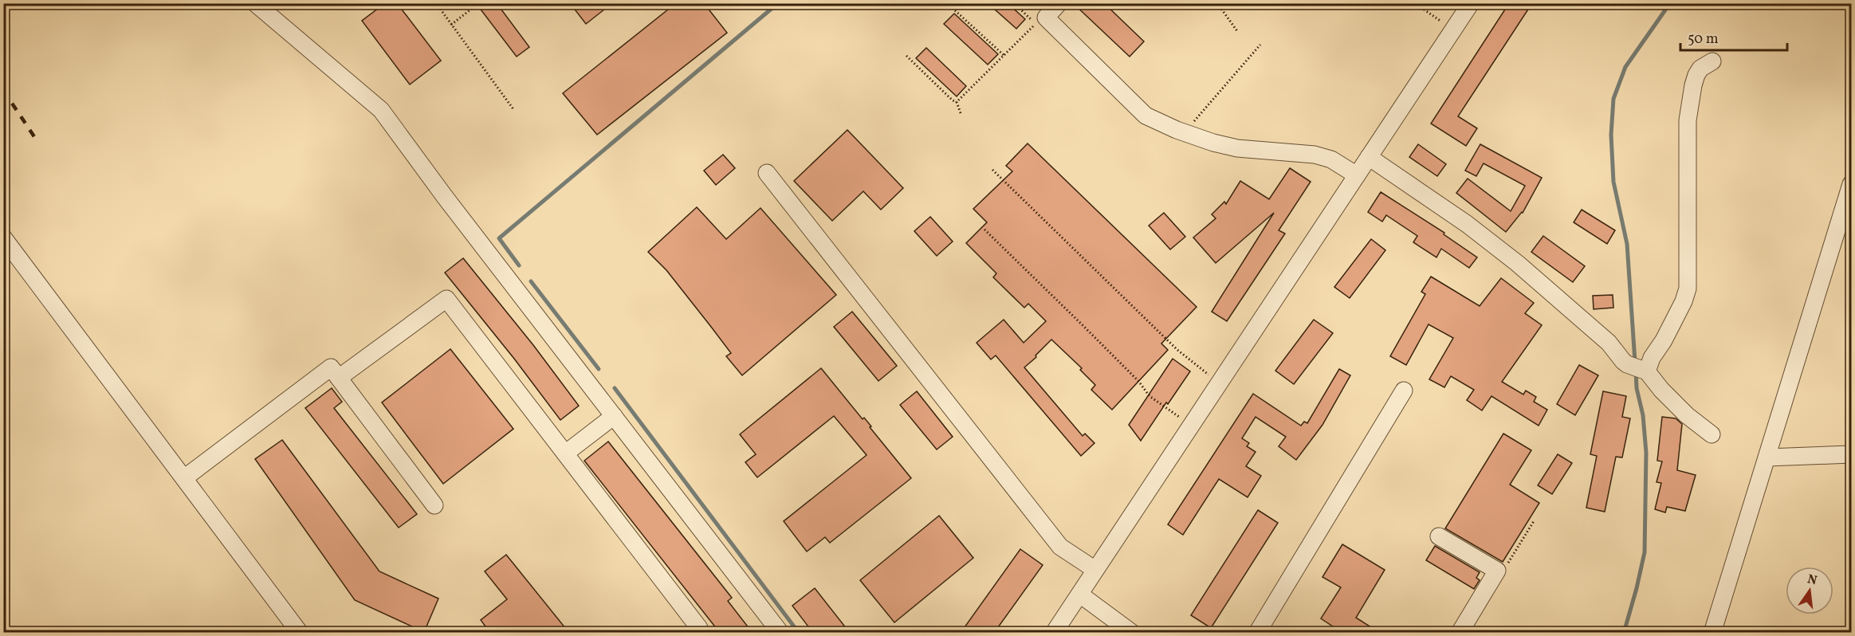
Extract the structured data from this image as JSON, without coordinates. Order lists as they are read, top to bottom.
{
  "scale_bar": "50 m",
  "north": "top"
}
